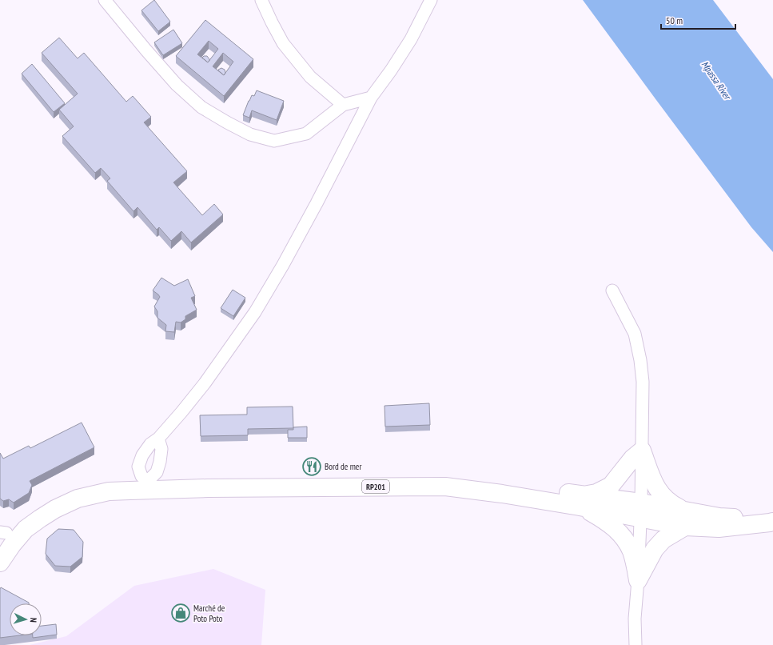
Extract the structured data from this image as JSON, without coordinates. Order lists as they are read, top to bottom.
{
  "streets": {
    "main road": ["RP201"]
  },
  "water": ["Mpassa River"],
  "places": {
    "restaurant": ["Bord de mer"],
    "shop": ["Marché de Poto Poto"]
  },
  "scale_bar": "50 m",
  "north": "right"
}
